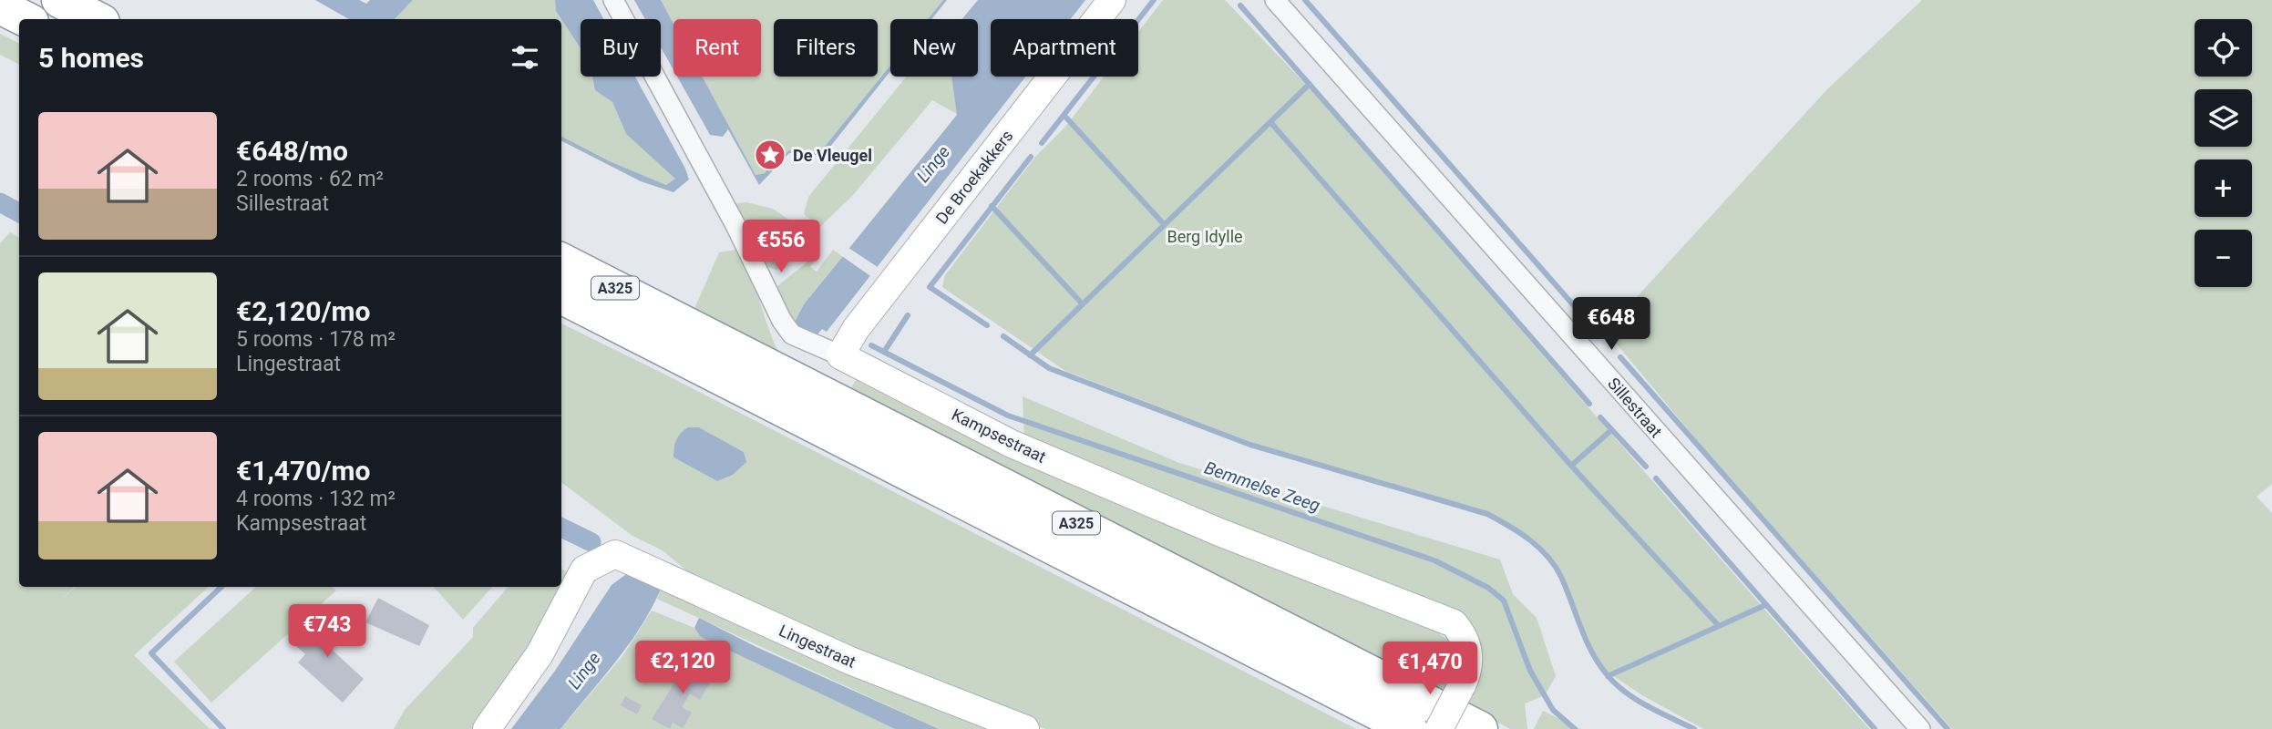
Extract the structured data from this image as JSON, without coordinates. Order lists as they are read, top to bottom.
{
  "streets": {
    "highway": ["A325"],
    "street": [
      "De Broekakkers",
      "Sillestraat",
      "Kampsestraat",
      "Lingestraat"
    ]
  },
  "crossings": [
    ["De Broekakkers", "Kampsestraat"]
  ],
  "water": ["Linge", "Bemmelse Zeeg"],
  "parks": ["Berg Idylle"],
  "places": {
    "place": ["De Vleugel"]
  },
  "page": {
    "map_buttons": ["+", "−"],
    "chip": [
      "Buy",
      "Rent",
      "Filters",
      "New",
      "Apartment"
    ],
    "heading": "5 homes",
    "list": [
      {
        "name": "€648/mo",
        "note": "2 rooms · 62 m² · Sillestraat"
      },
      {
        "name": "€2,120/mo",
        "note": "5 rooms · 178 m² · Lingestraat"
      },
      {
        "name": "€1,470/mo",
        "note": "4 rooms · 132 m² · Kampsestraat"
      }
    ],
    "price": [
      "€556",
      "€648",
      "€743",
      "€2,120",
      "€1,470"
    ]
  }
}
